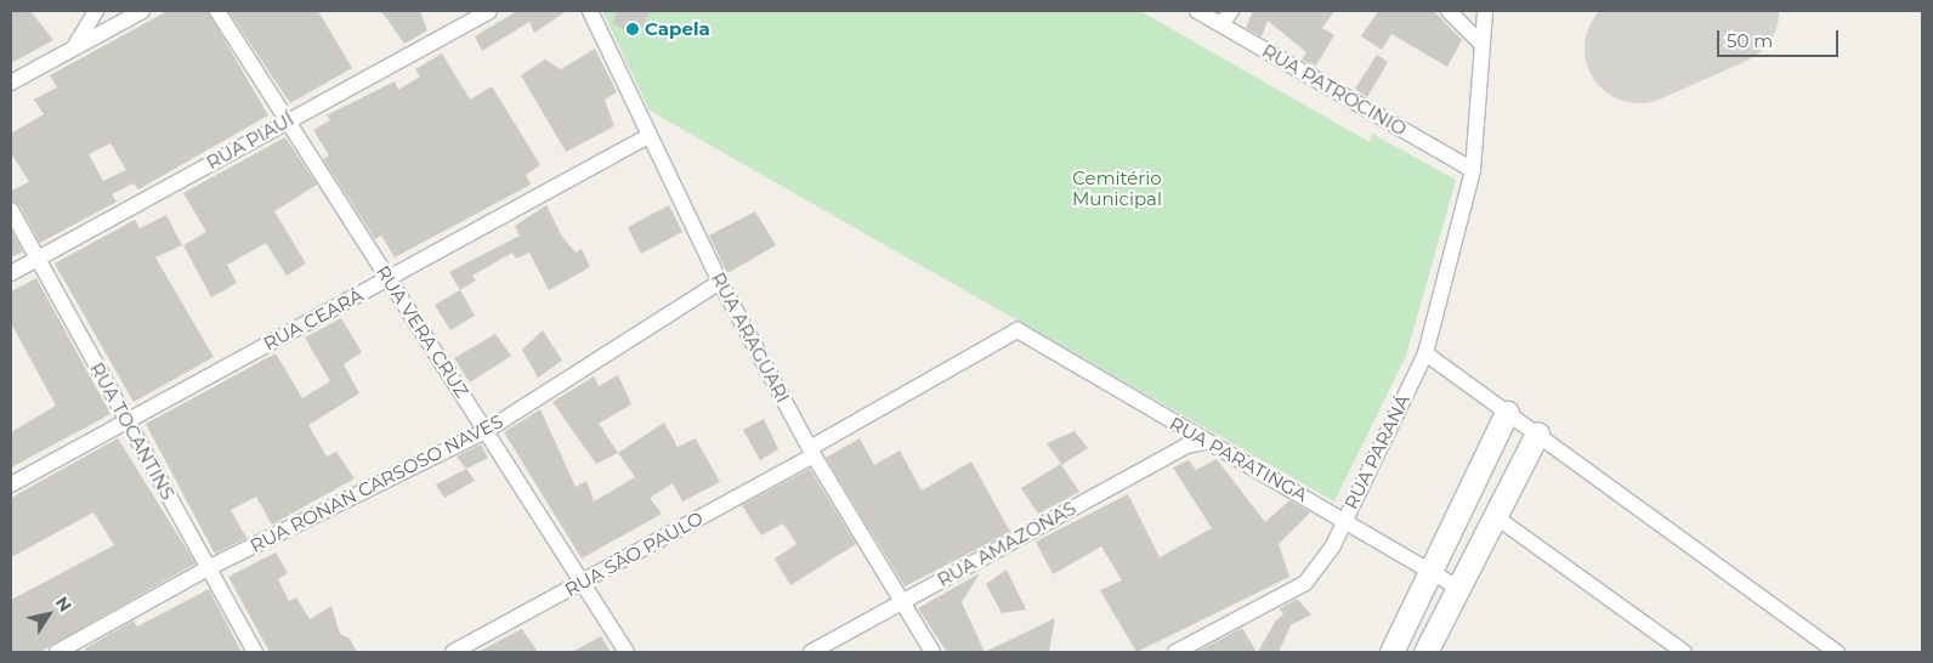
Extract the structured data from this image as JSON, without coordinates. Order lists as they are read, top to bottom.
{
  "streets": {
    "street": [
      "RUA PATROCINIO",
      "RUA PIAUÍ",
      "RUA CEARÁ",
      "RUA VERA CRUZ",
      "RUA ARAGUARI",
      "RUA TOCANTINS",
      "RUA PARANÁ",
      "RUA PARATINGA",
      "RUA RONAN CARSOSO NAVES",
      "RUA AMAZONAS",
      "RUA SÃO PAULO"
    ]
  },
  "crossings": [
    ["RUA PATROCINIO", "RUA PARANÁ"],
    ["RUA PIAUÍ", "RUA VERA CRUZ"],
    ["RUA PIAUÍ", "RUA TOCANTINS"],
    ["RUA CEARÁ", "RUA VERA CRUZ"],
    ["RUA CEARÁ", "RUA ARAGUARI"],
    ["RUA CEARÁ", "RUA TOCANTINS"],
    ["RUA VERA CRUZ", "RUA RONAN CARSOSO NAVES"],
    ["RUA VERA CRUZ", "RUA SÃO PAULO"],
    ["RUA ARAGUARI", "RUA RONAN CARSOSO NAVES"],
    ["RUA ARAGUARI", "RUA AMAZONAS"],
    ["RUA ARAGUARI", "RUA SÃO PAULO"],
    ["RUA TOCANTINS", "RUA RONAN CARSOSO NAVES"],
    ["RUA PARANÁ", "RUA PARATINGA"],
    ["RUA PARATINGA", "RUA AMAZONAS"],
    ["RUA PARATINGA", "RUA SÃO PAULO"]
  ],
  "parks": ["Cemitério Municipal"],
  "places": ["Capela"],
  "scale_bar": "50 m",
  "north": "top right"
}
